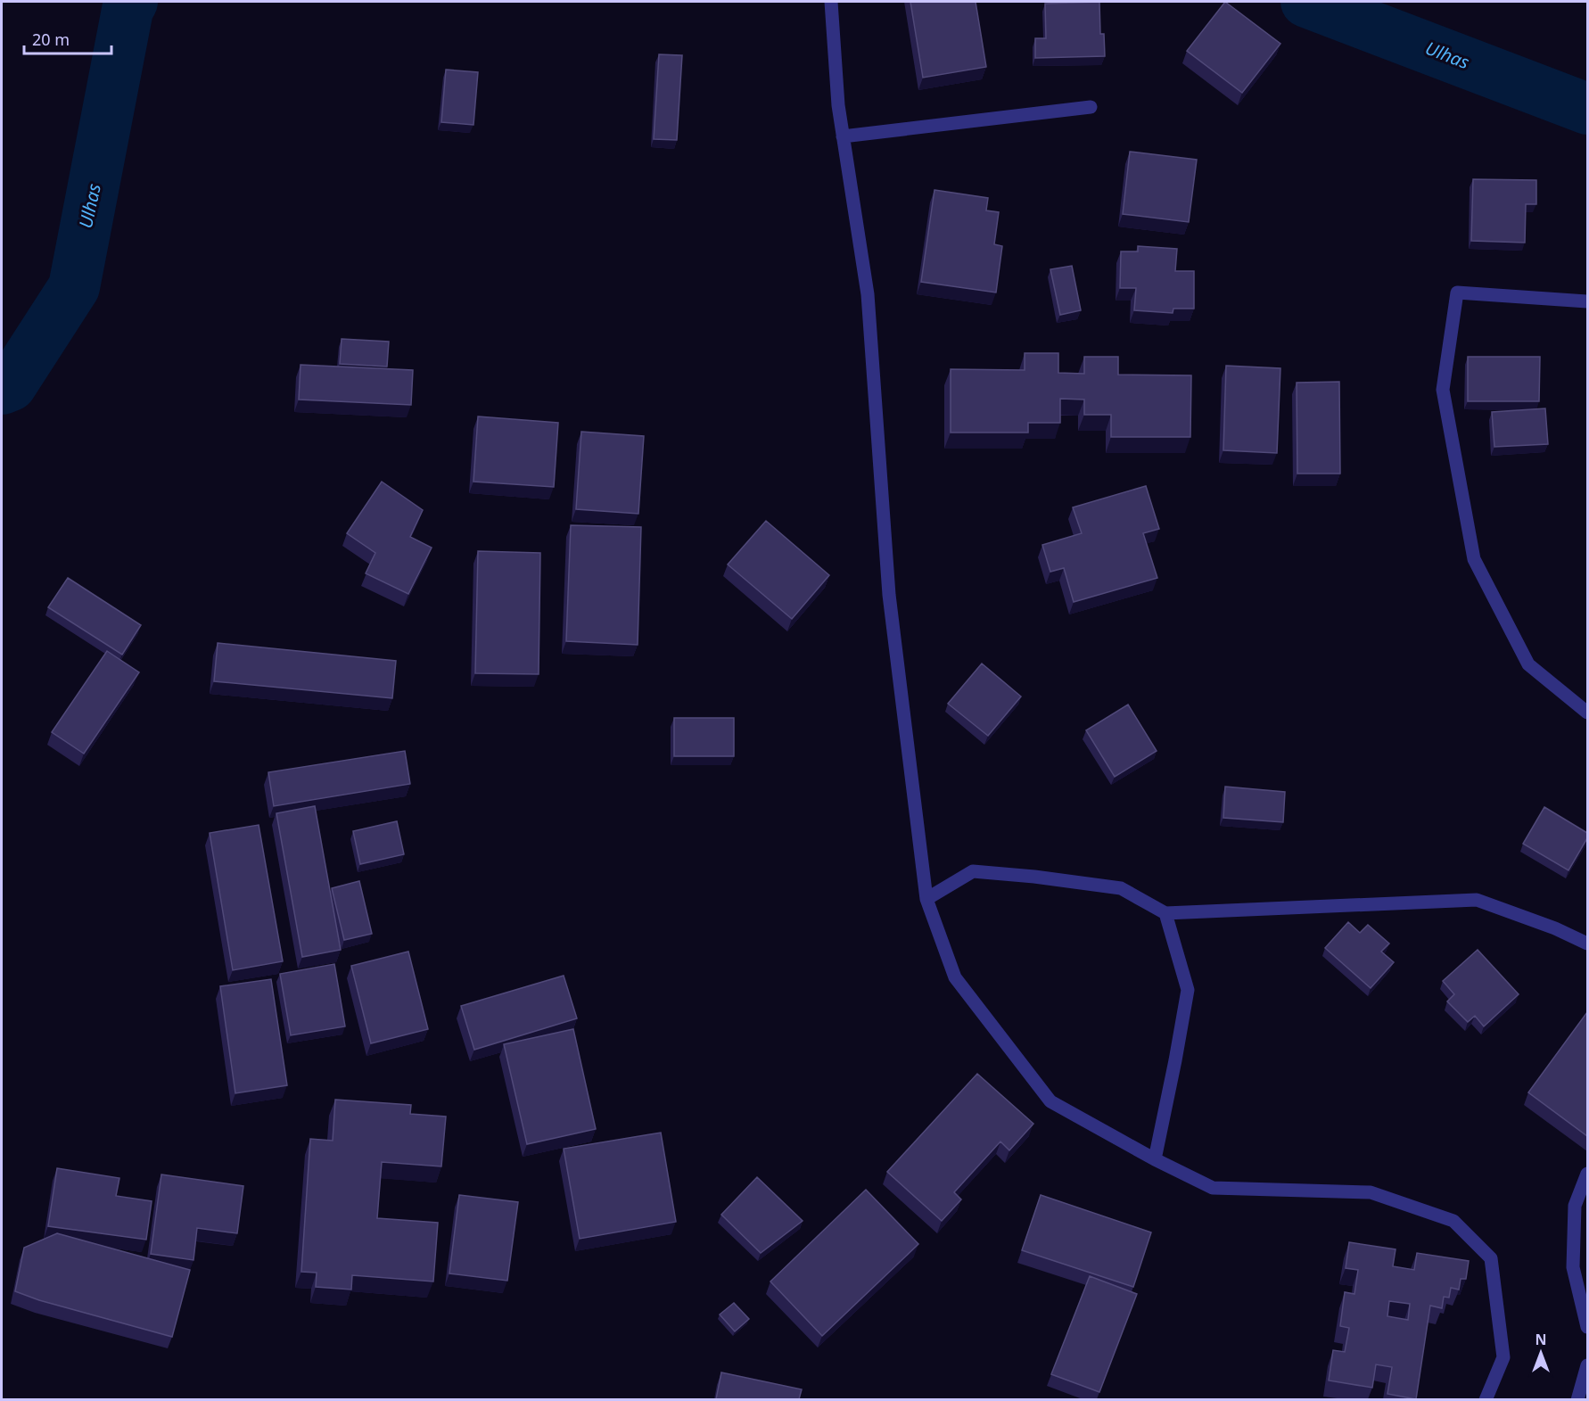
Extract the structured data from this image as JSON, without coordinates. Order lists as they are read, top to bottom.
{
  "water": ["Ulhas"],
  "scale_bar": "20 m",
  "north": "top"
}
